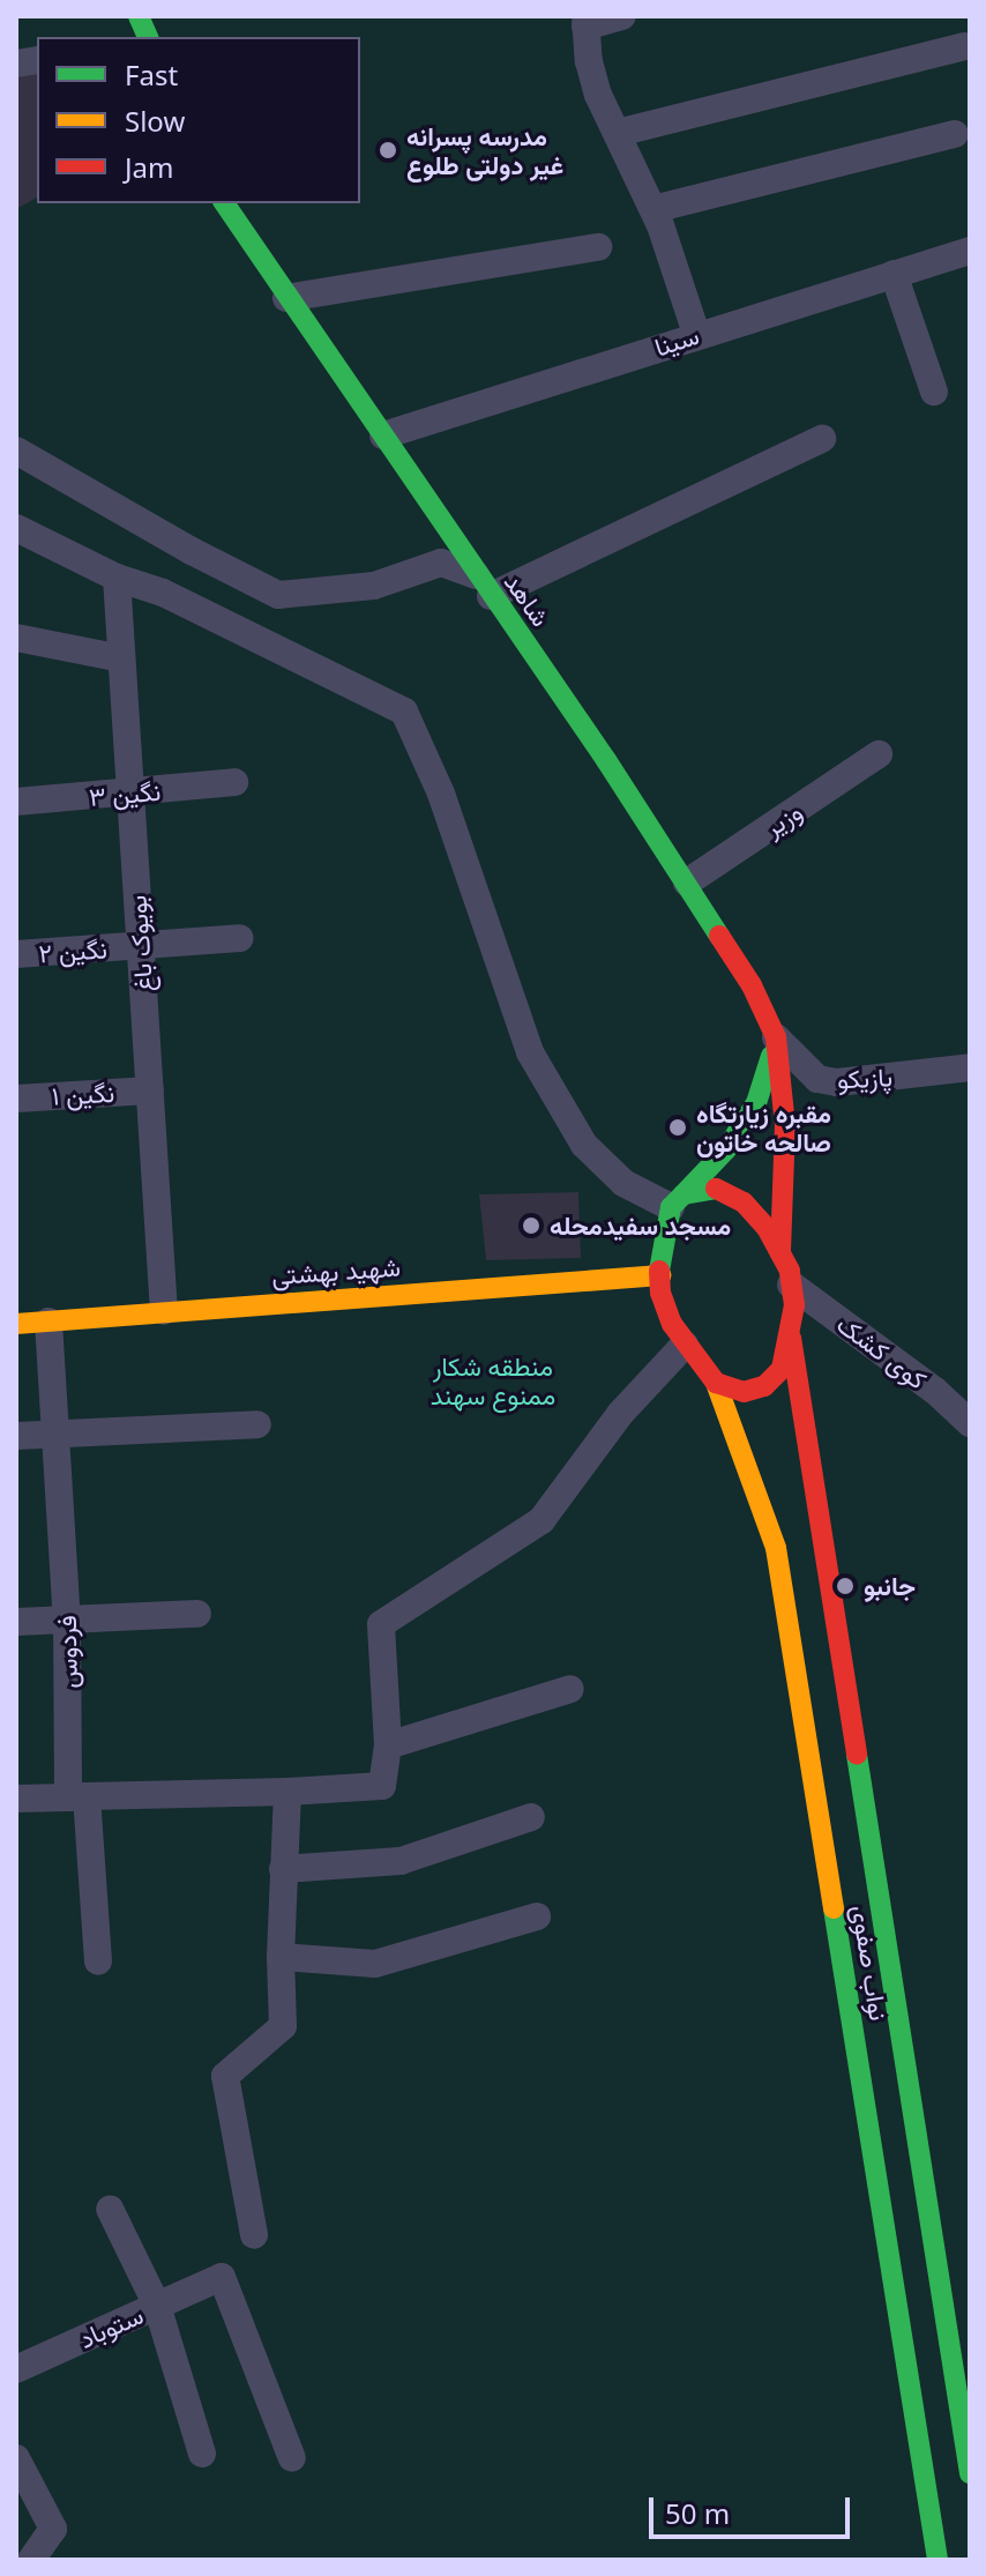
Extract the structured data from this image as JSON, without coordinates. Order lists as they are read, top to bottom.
{
  "streets": {
    "street": [
      "سینا",
      "شاهد",
      "نگین ۳",
      "وزیر",
      "بویوک باغ",
      "نگین ۲",
      "پازیکو",
      "نگین ۱",
      "شهید بهشتی",
      "کوی کشک",
      "فردوس",
      "نواب صفوی",
      "ستوباد"
    ]
  },
  "crossings": [
    ["سینا", "شاهد"],
    ["شاهد", "وزیر"],
    ["شاهد", "پازیکو"],
    ["شاهد", "شهید بهشتی"],
    ["شاهد", "کوی کشک"],
    ["شاهد", "نواب صفوی"],
    ["نگین ۳", "بویوک باغ"],
    ["بویوک باغ", "نگین ۲"],
    ["بویوک باغ", "نگین ۱"],
    ["بویوک باغ", "شهید بهشتی"],
    ["شهید بهشتی", "کوی کشک"],
    ["شهید بهشتی", "فردوس"],
    ["شهید بهشتی", "نواب صفوی"],
    ["کوی کشک", "نواب صفوی"]
  ],
  "parks": ["منطقه شکار ممنوع سهند"],
  "places": [
    "مدرسه پسرانه غیر دولتی طلوع",
    "مقبره زیارتگاه صالحه خاتون",
    "مسجد سفیدمحله",
    "جانبو"
  ],
  "legend": ["Fast", "Slow", "Jam"],
  "scale_bar": "50 m"
}
